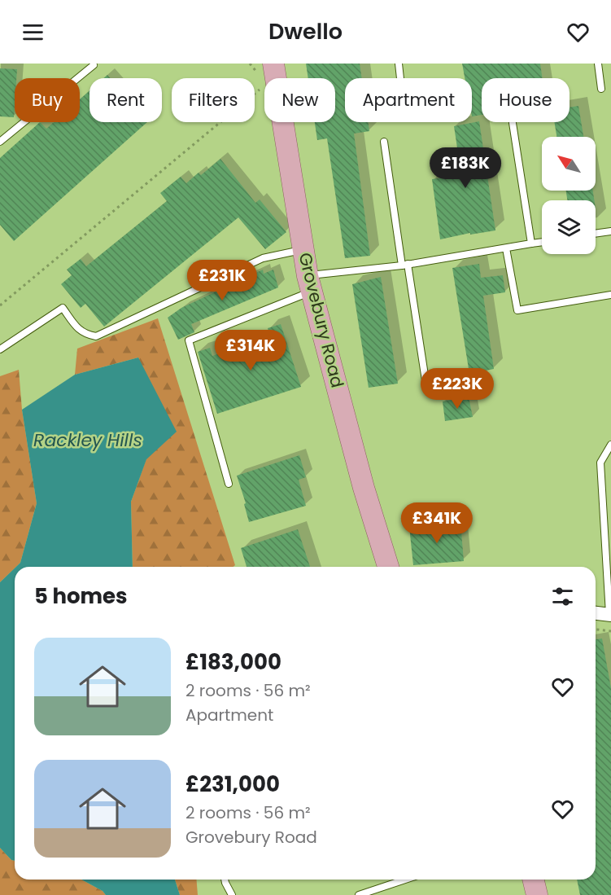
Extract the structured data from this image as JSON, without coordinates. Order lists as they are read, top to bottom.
{
  "streets": {
    "main road": ["Grovebury Road"]
  },
  "water": ["Rackley Hills"],
  "north": "top left",
  "page": {
    "header": "Dwello",
    "chip": [
      "Buy",
      "Rent",
      "Filters",
      "New",
      "Apartment",
      "House"
    ],
    "price": [
      "£183K",
      "£231K",
      "£314K",
      "£223K",
      "£341K"
    ],
    "heading": "5 homes",
    "list": [
      {
        "name": "£183,000",
        "note": "2 rooms · 56 m² · Apartment"
      },
      {
        "name": "£231,000",
        "note": "2 rooms · 56 m² · Grovebury Road"
      }
    ]
  }
}
